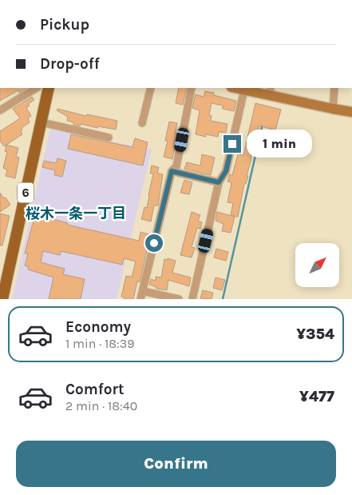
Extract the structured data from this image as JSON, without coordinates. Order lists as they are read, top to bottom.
{
  "streets": {
    "main road": ["6"]
  },
  "districts": ["桜木一条一丁目"],
  "north": "top right",
  "page": {
    "banner": ["Pickup", "Drop-off"],
    "bubble": "1 min",
    "list": [
      {
        "name": "Economy",
        "note": "1 min · 18:39",
        "value": "¥354"
      },
      {
        "name": "Comfort",
        "note": "2 min · 18:40",
        "value": "¥477"
      }
    ],
    "buttons": "Confirm"
  }
}
